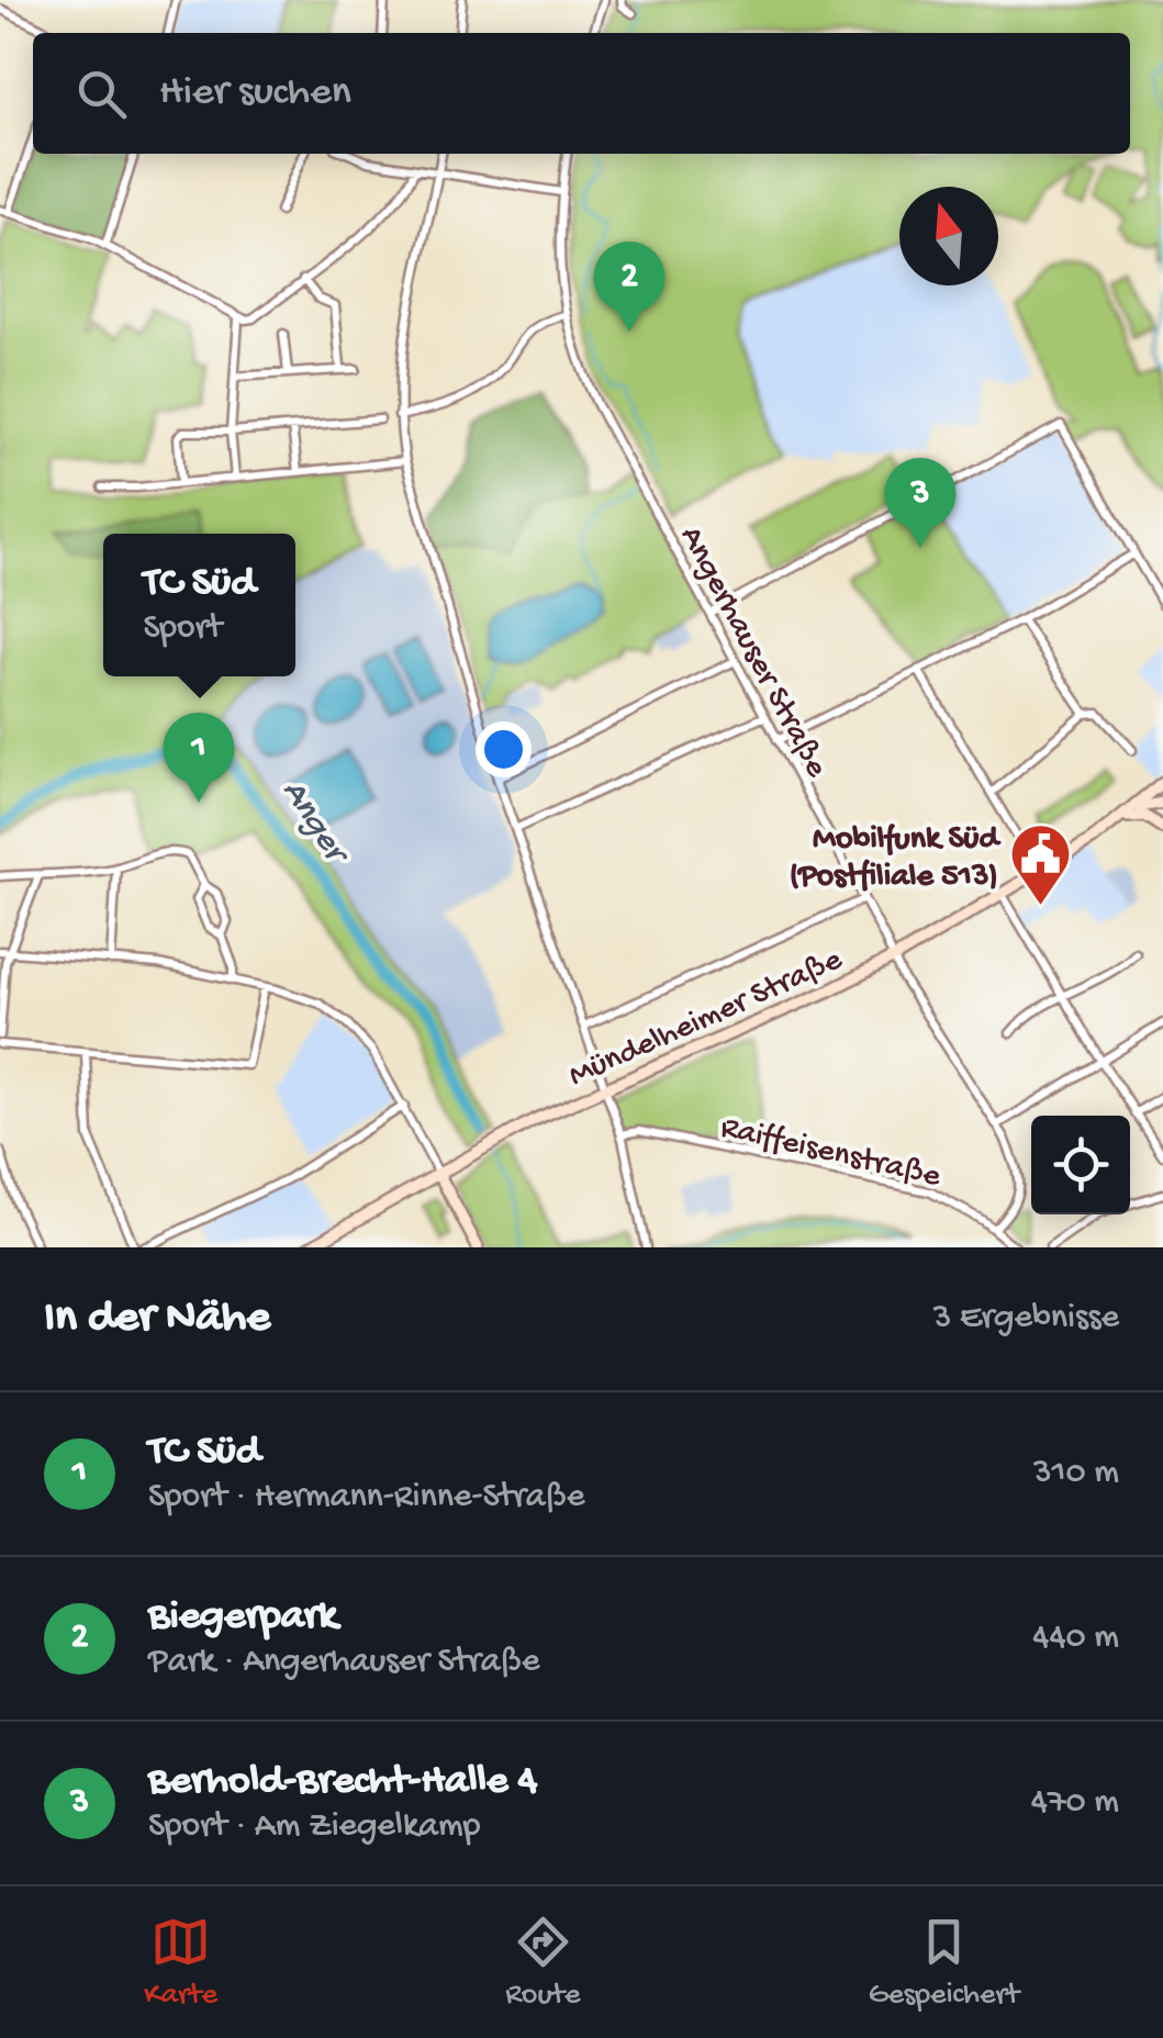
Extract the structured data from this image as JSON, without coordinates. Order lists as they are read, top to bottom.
{
  "streets": {
    "main road": ["Mündelheimer Straße"],
    "street": ["Angerhauser Straße", "Raiffeisenstraße"]
  },
  "crossings": [
    ["Angerhauser Straße", "Mündelheimer Straße"],
    ["Angerhauser Straße", "Raiffeisenstraße"]
  ],
  "water": ["Anger"],
  "places": {
    "public building": ["Mobilfunk Süd (Postfiliale 513)"]
  },
  "north": "top",
  "page": {
    "search": "Hier suchen",
    "pins": ["2", "3", "1"],
    "popup": ["TC Süd", "Sport"],
    "heading": ["In der Nähe", "3 Ergebnisse"],
    "list": [
      {
        "mark": "1",
        "name": "TC Süd",
        "note": "Sport · Hermann-Rinne-Straße",
        "value": "310 m"
      },
      {
        "mark": "2",
        "name": "Biegerpark",
        "note": "Park · Angerhauser Straße",
        "value": "440 m"
      },
      {
        "mark": "3",
        "name": "Berhold-Brecht-Halle 4",
        "note": "Sport · Am Ziegelkamp",
        "value": "470 m"
      }
    ],
    "nav": ["Karte", "Route", "Gespeichert"]
  }
}
